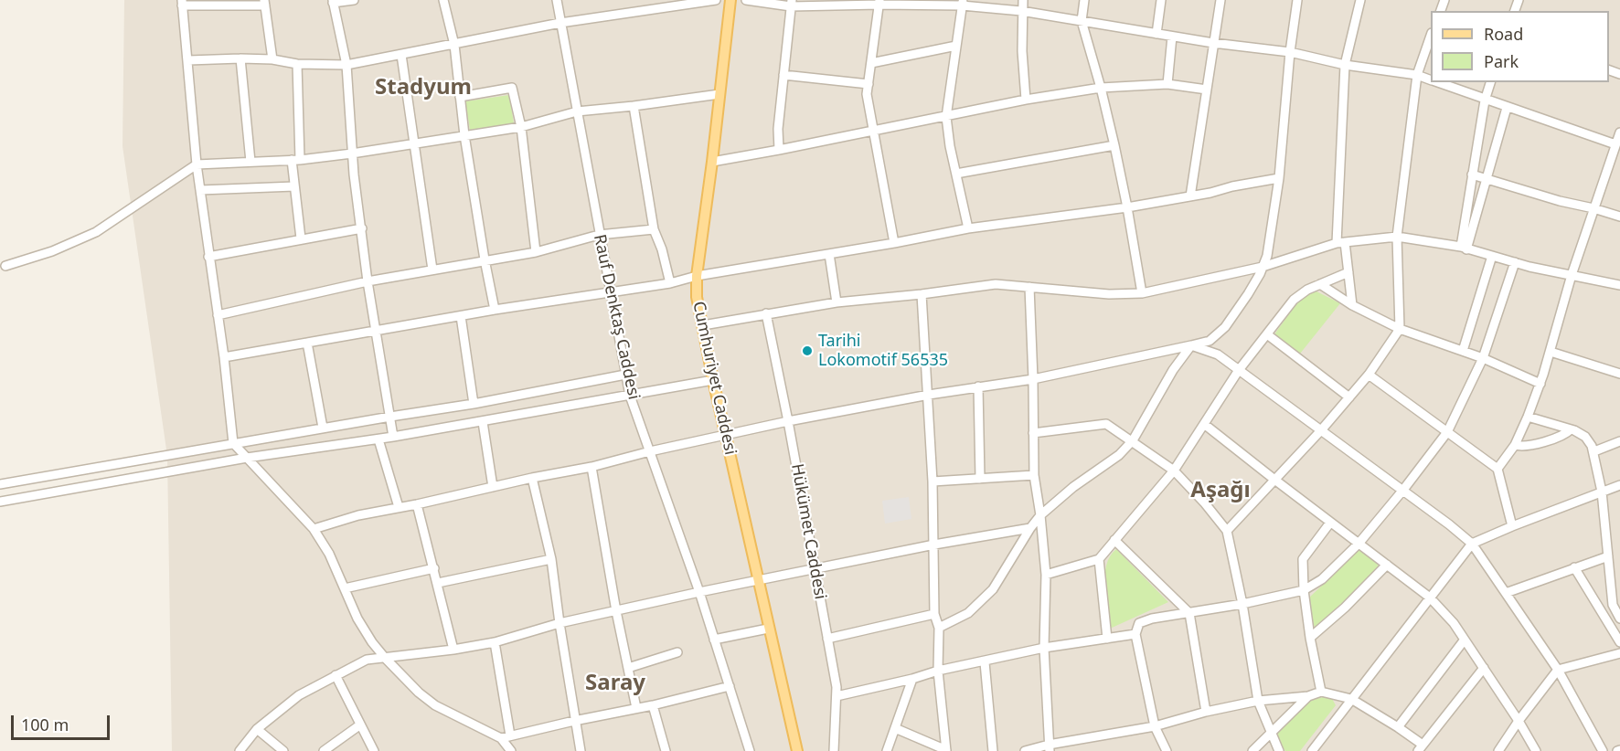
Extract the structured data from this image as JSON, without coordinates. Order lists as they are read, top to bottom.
{
  "streets": {
    "main road": ["Cumhuriyet Caddesi"],
    "street": ["Rauf Denktaş Caddesi", "Hükümet Caddesi"]
  },
  "districts": ["Stadyum", "Aşağı", "Saray"],
  "places": ["Tarihi Lokomotif 56535"],
  "legend": ["Road", "Park"],
  "scale_bar": "100 m"
}
